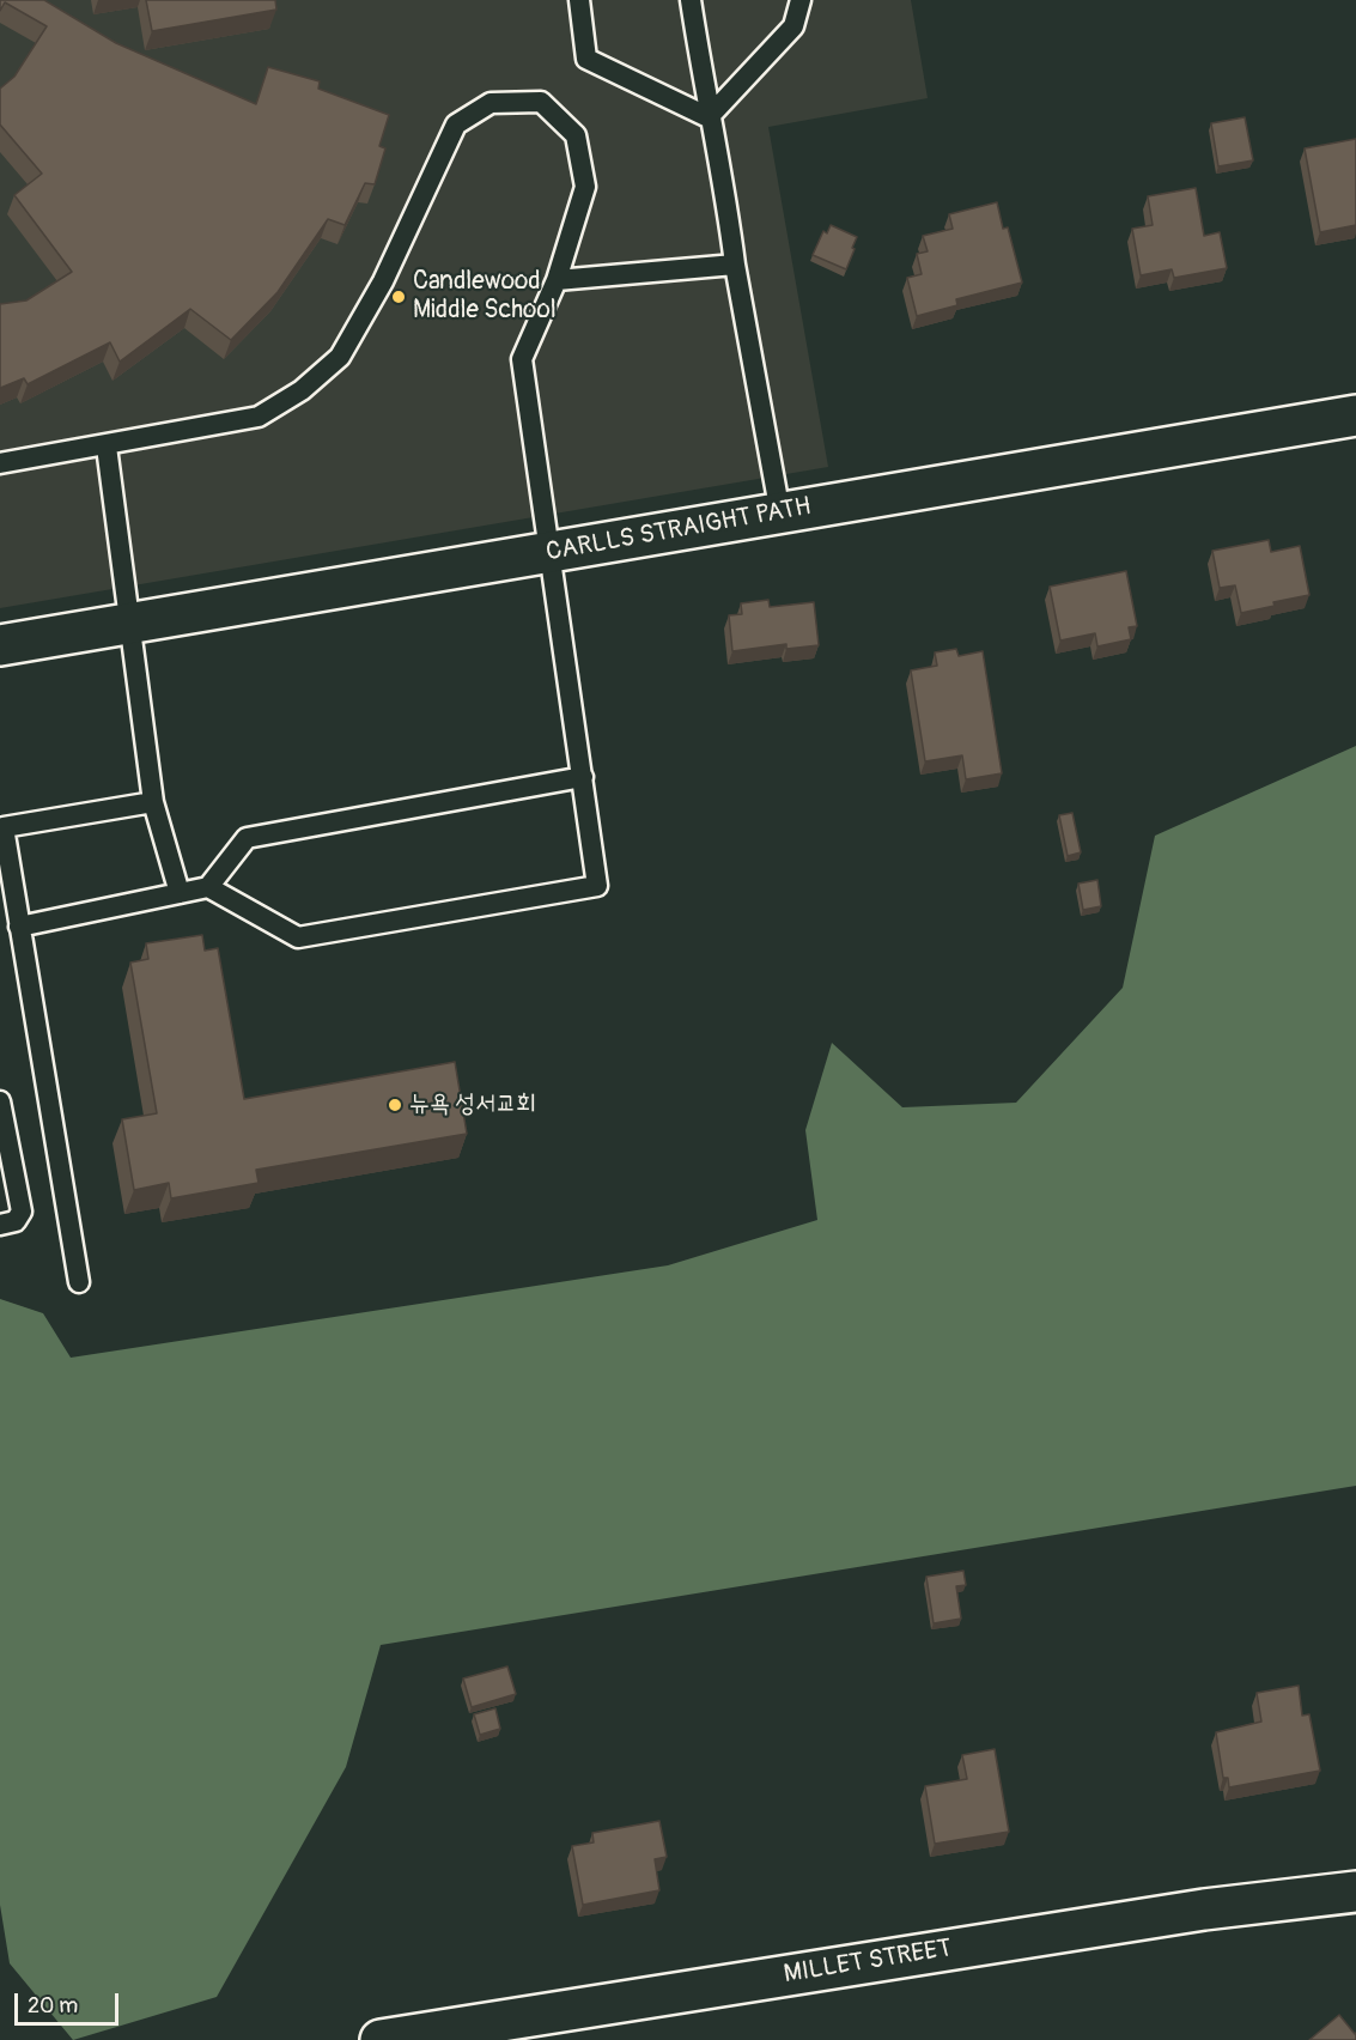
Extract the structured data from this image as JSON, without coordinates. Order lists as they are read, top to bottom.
{
  "streets": {
    "street": ["CARLLS STRAIGHT PATH", "MILLET STREET"]
  },
  "places": ["Candlewood Middle School", "뉴욕 성서교회"],
  "scale_bar": "20 m"
}
